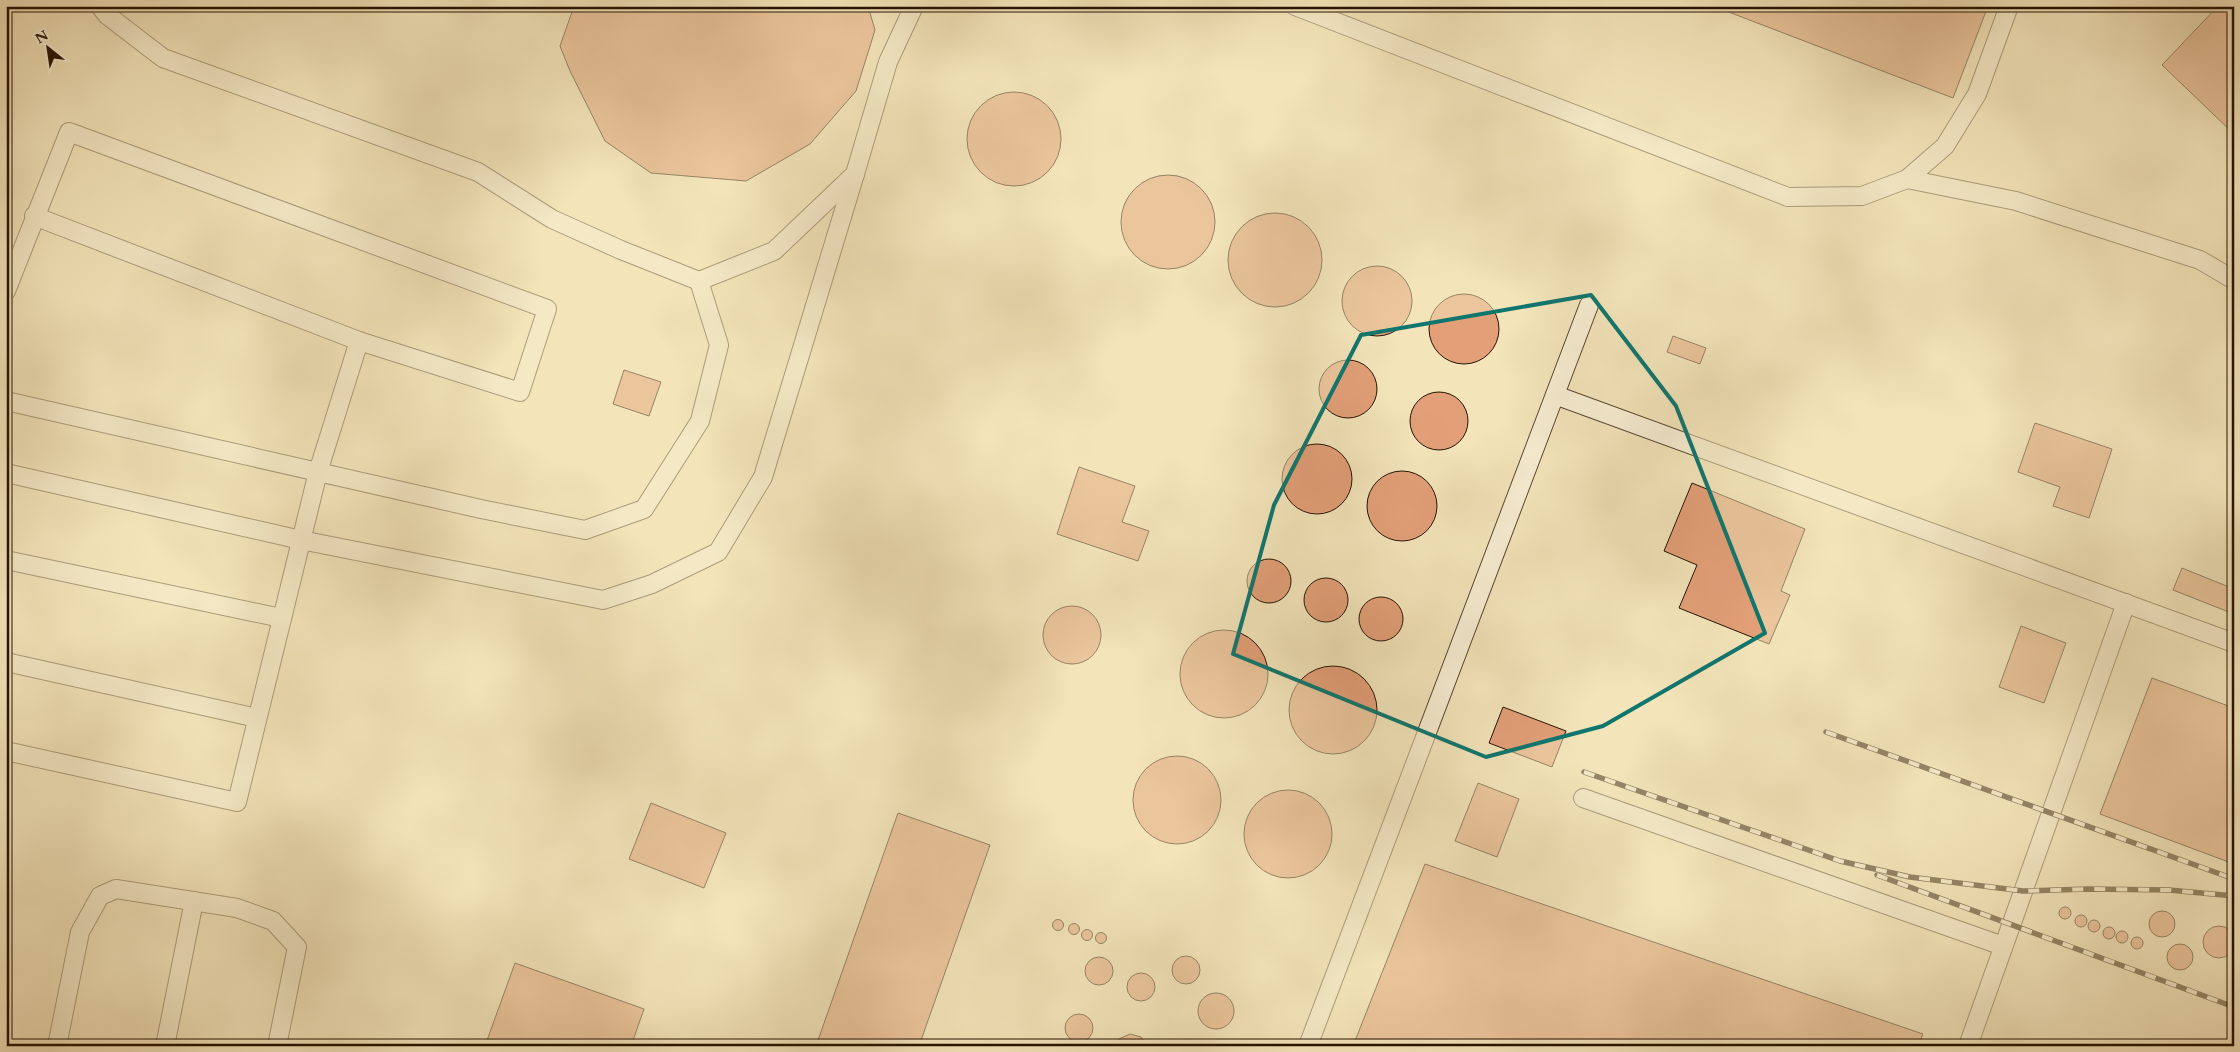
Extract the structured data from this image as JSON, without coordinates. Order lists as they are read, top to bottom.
{
  "north": "top left"
}
